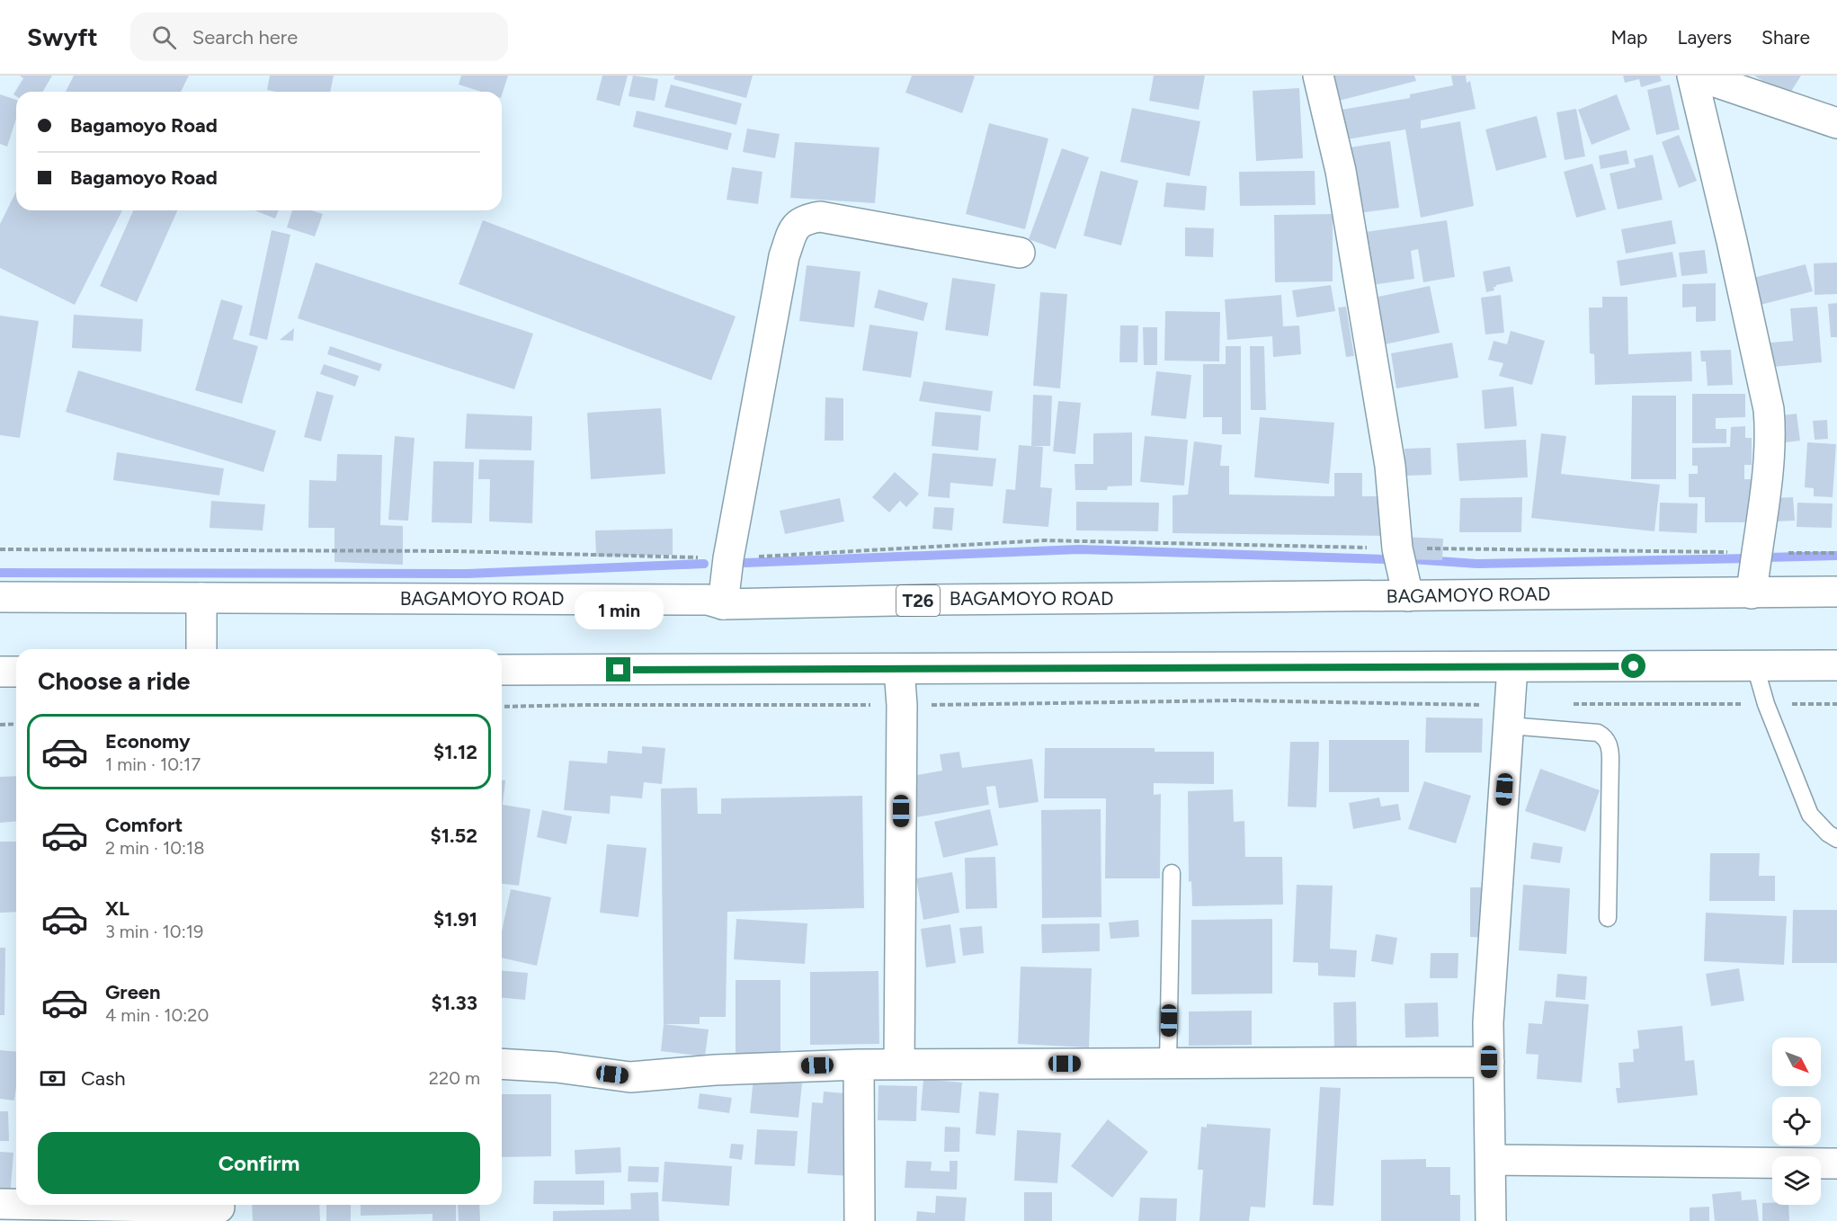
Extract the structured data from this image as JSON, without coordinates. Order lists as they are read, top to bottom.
{
  "streets": {
    "main road": ["BAGAMOYO ROAD", "T26"]
  },
  "north": "bottom right",
  "page": {
    "header": "Swyft",
    "search": "Search here",
    "nav": ["Map", "Layers", "Share"],
    "banner": ["Bagamoyo Road", "Bagamoyo Road"],
    "bubble": "1 min",
    "heading": "Choose a ride",
    "list": [
      {
        "name": "Economy",
        "note": "1 min · 10:17",
        "value": "$1.12"
      },
      {
        "name": "Comfort",
        "note": "2 min · 10:18",
        "value": "$1.52"
      },
      {
        "name": "XL",
        "note": "3 min · 10:19",
        "value": "$1.91"
      },
      {
        "name": "Green",
        "note": "4 min · 10:20",
        "value": "$1.33"
      }
    ],
    "pay": ["Cash", "220 m"],
    "buttons": "Confirm"
  }
}
